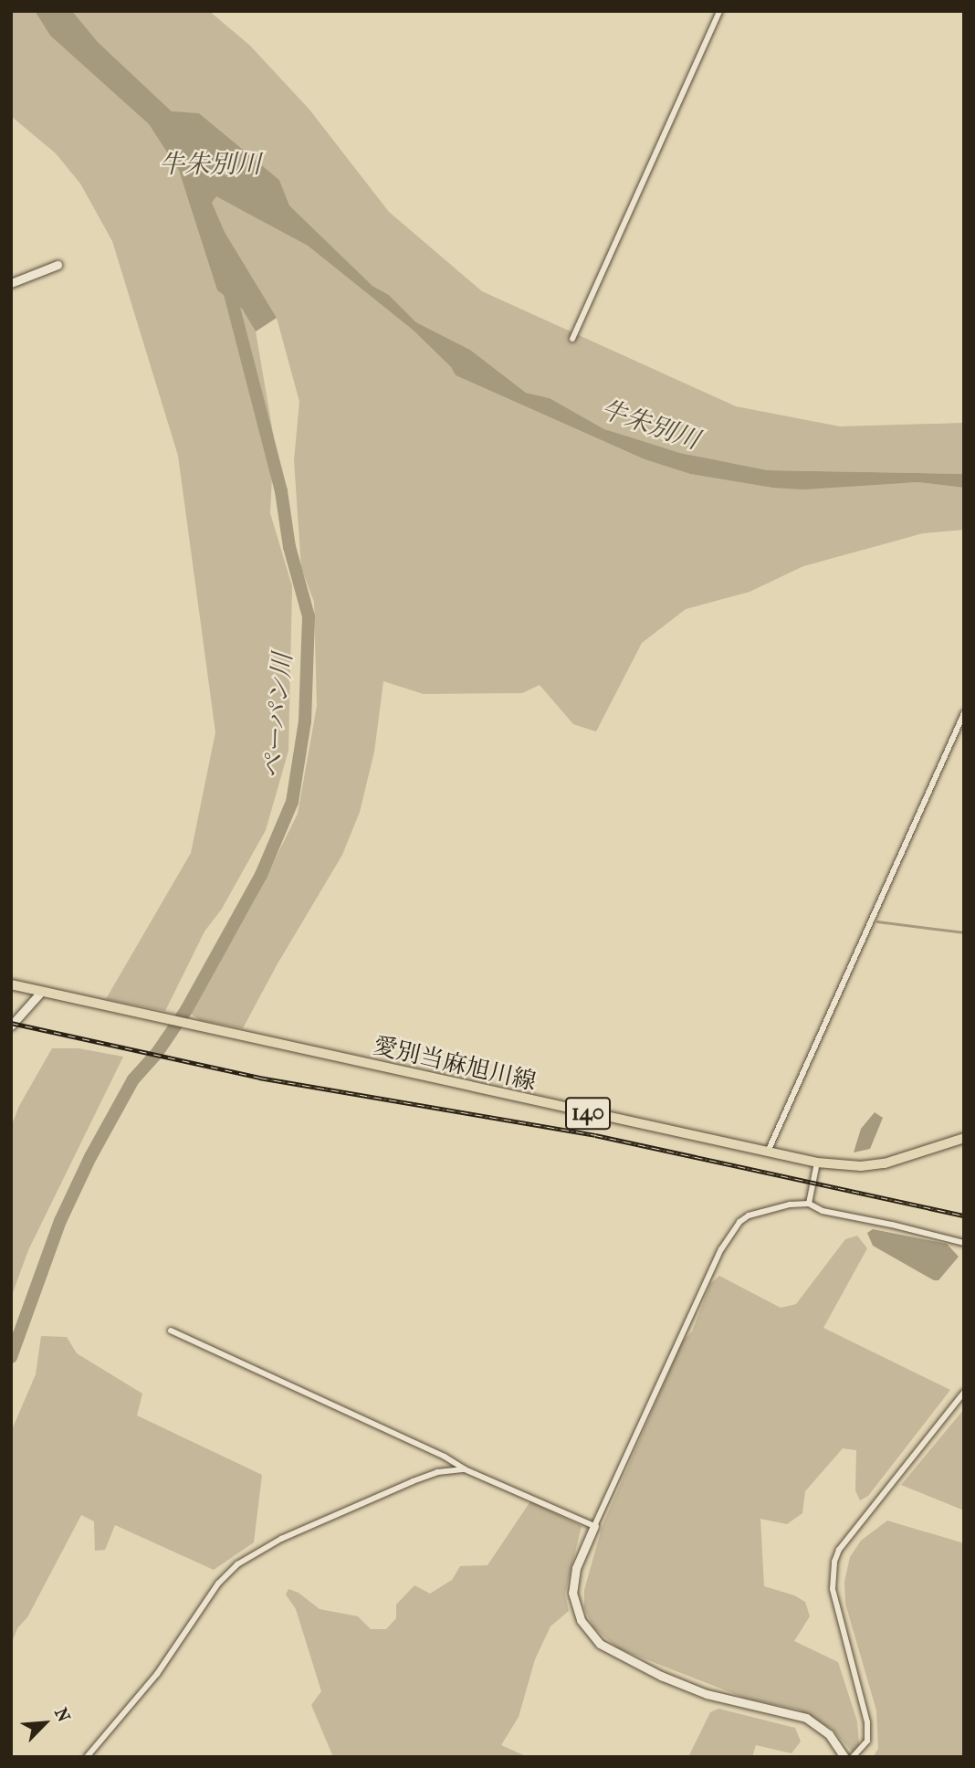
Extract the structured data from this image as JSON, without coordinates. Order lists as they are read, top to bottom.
{
  "streets": {
    "main road": ["愛別当麻旭川線", "140"]
  },
  "water": ["牛朱別川", "ペーパン川"],
  "north": "top right"
}
